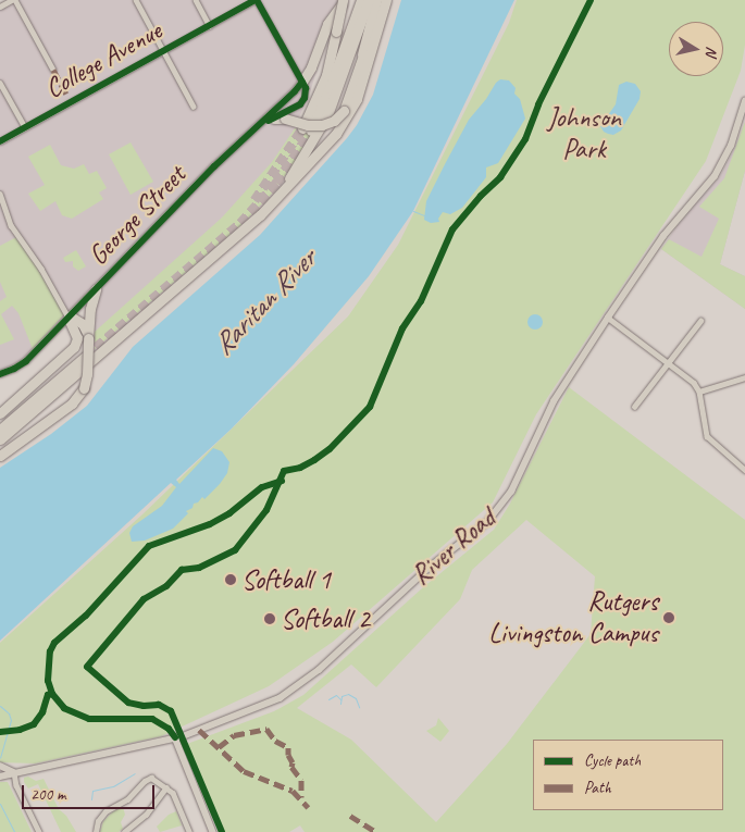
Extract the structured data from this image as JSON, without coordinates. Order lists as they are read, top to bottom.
{
  "streets": {
    "street": ["College Avenue", "George Street", "River Road"]
  },
  "water": ["Raritan River"],
  "parks": ["Johnson Park"],
  "places": ["Softball 1", "Rutgers Livingston Campus", "Softball 2"],
  "legend": ["Cycle path", "Path"],
  "scale_bar": "200 m",
  "north": "right"
}
